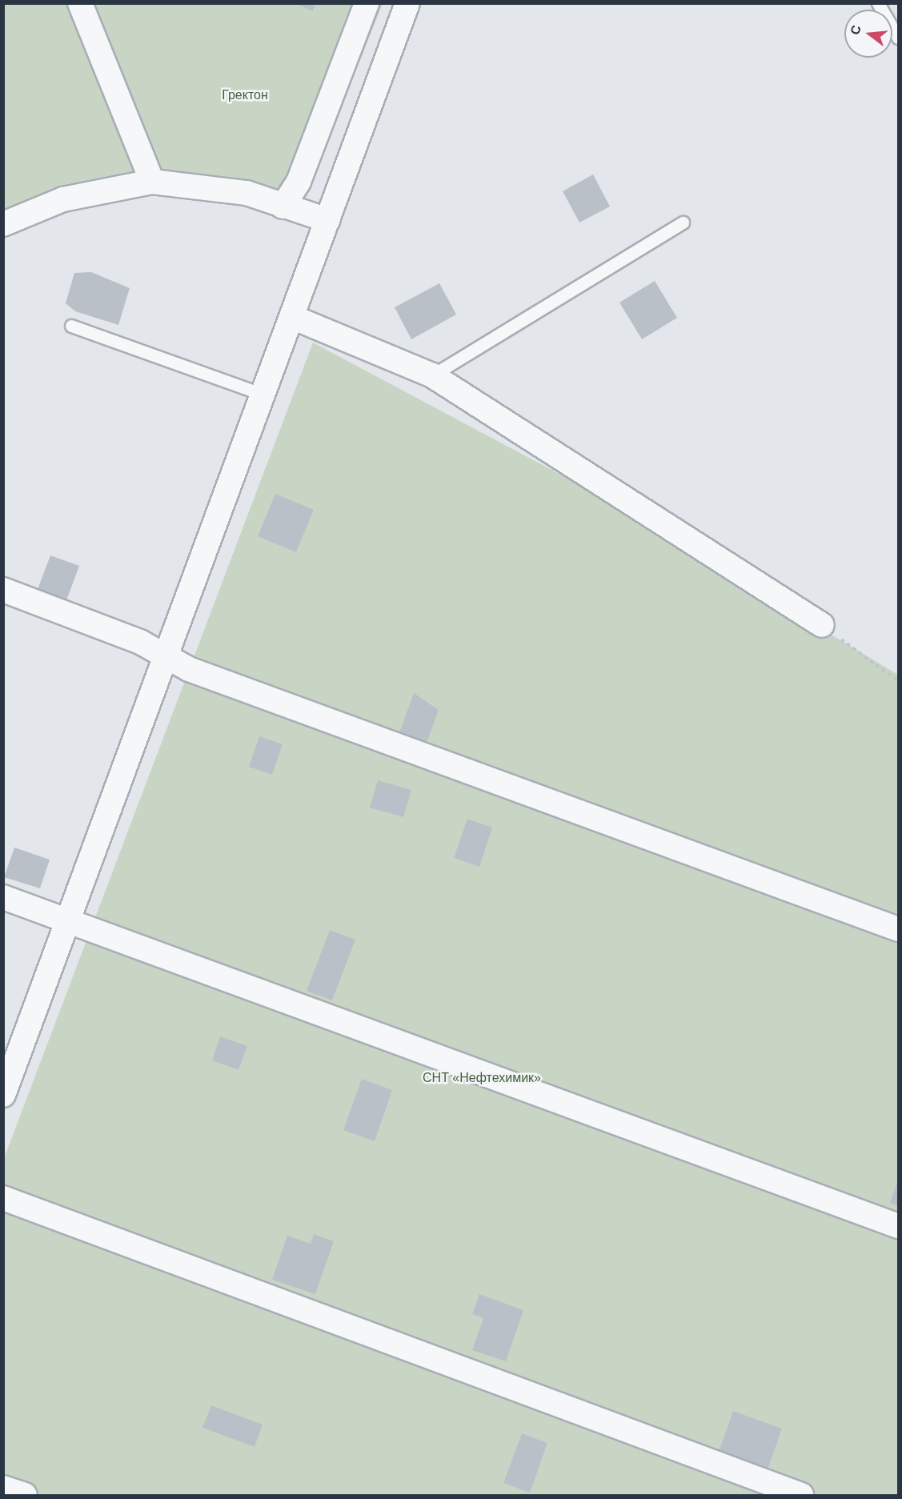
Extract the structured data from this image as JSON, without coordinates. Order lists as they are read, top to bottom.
{
  "parks": ["Гректон", "СНТ «Нефтехимик»"],
  "north": "left"
}
